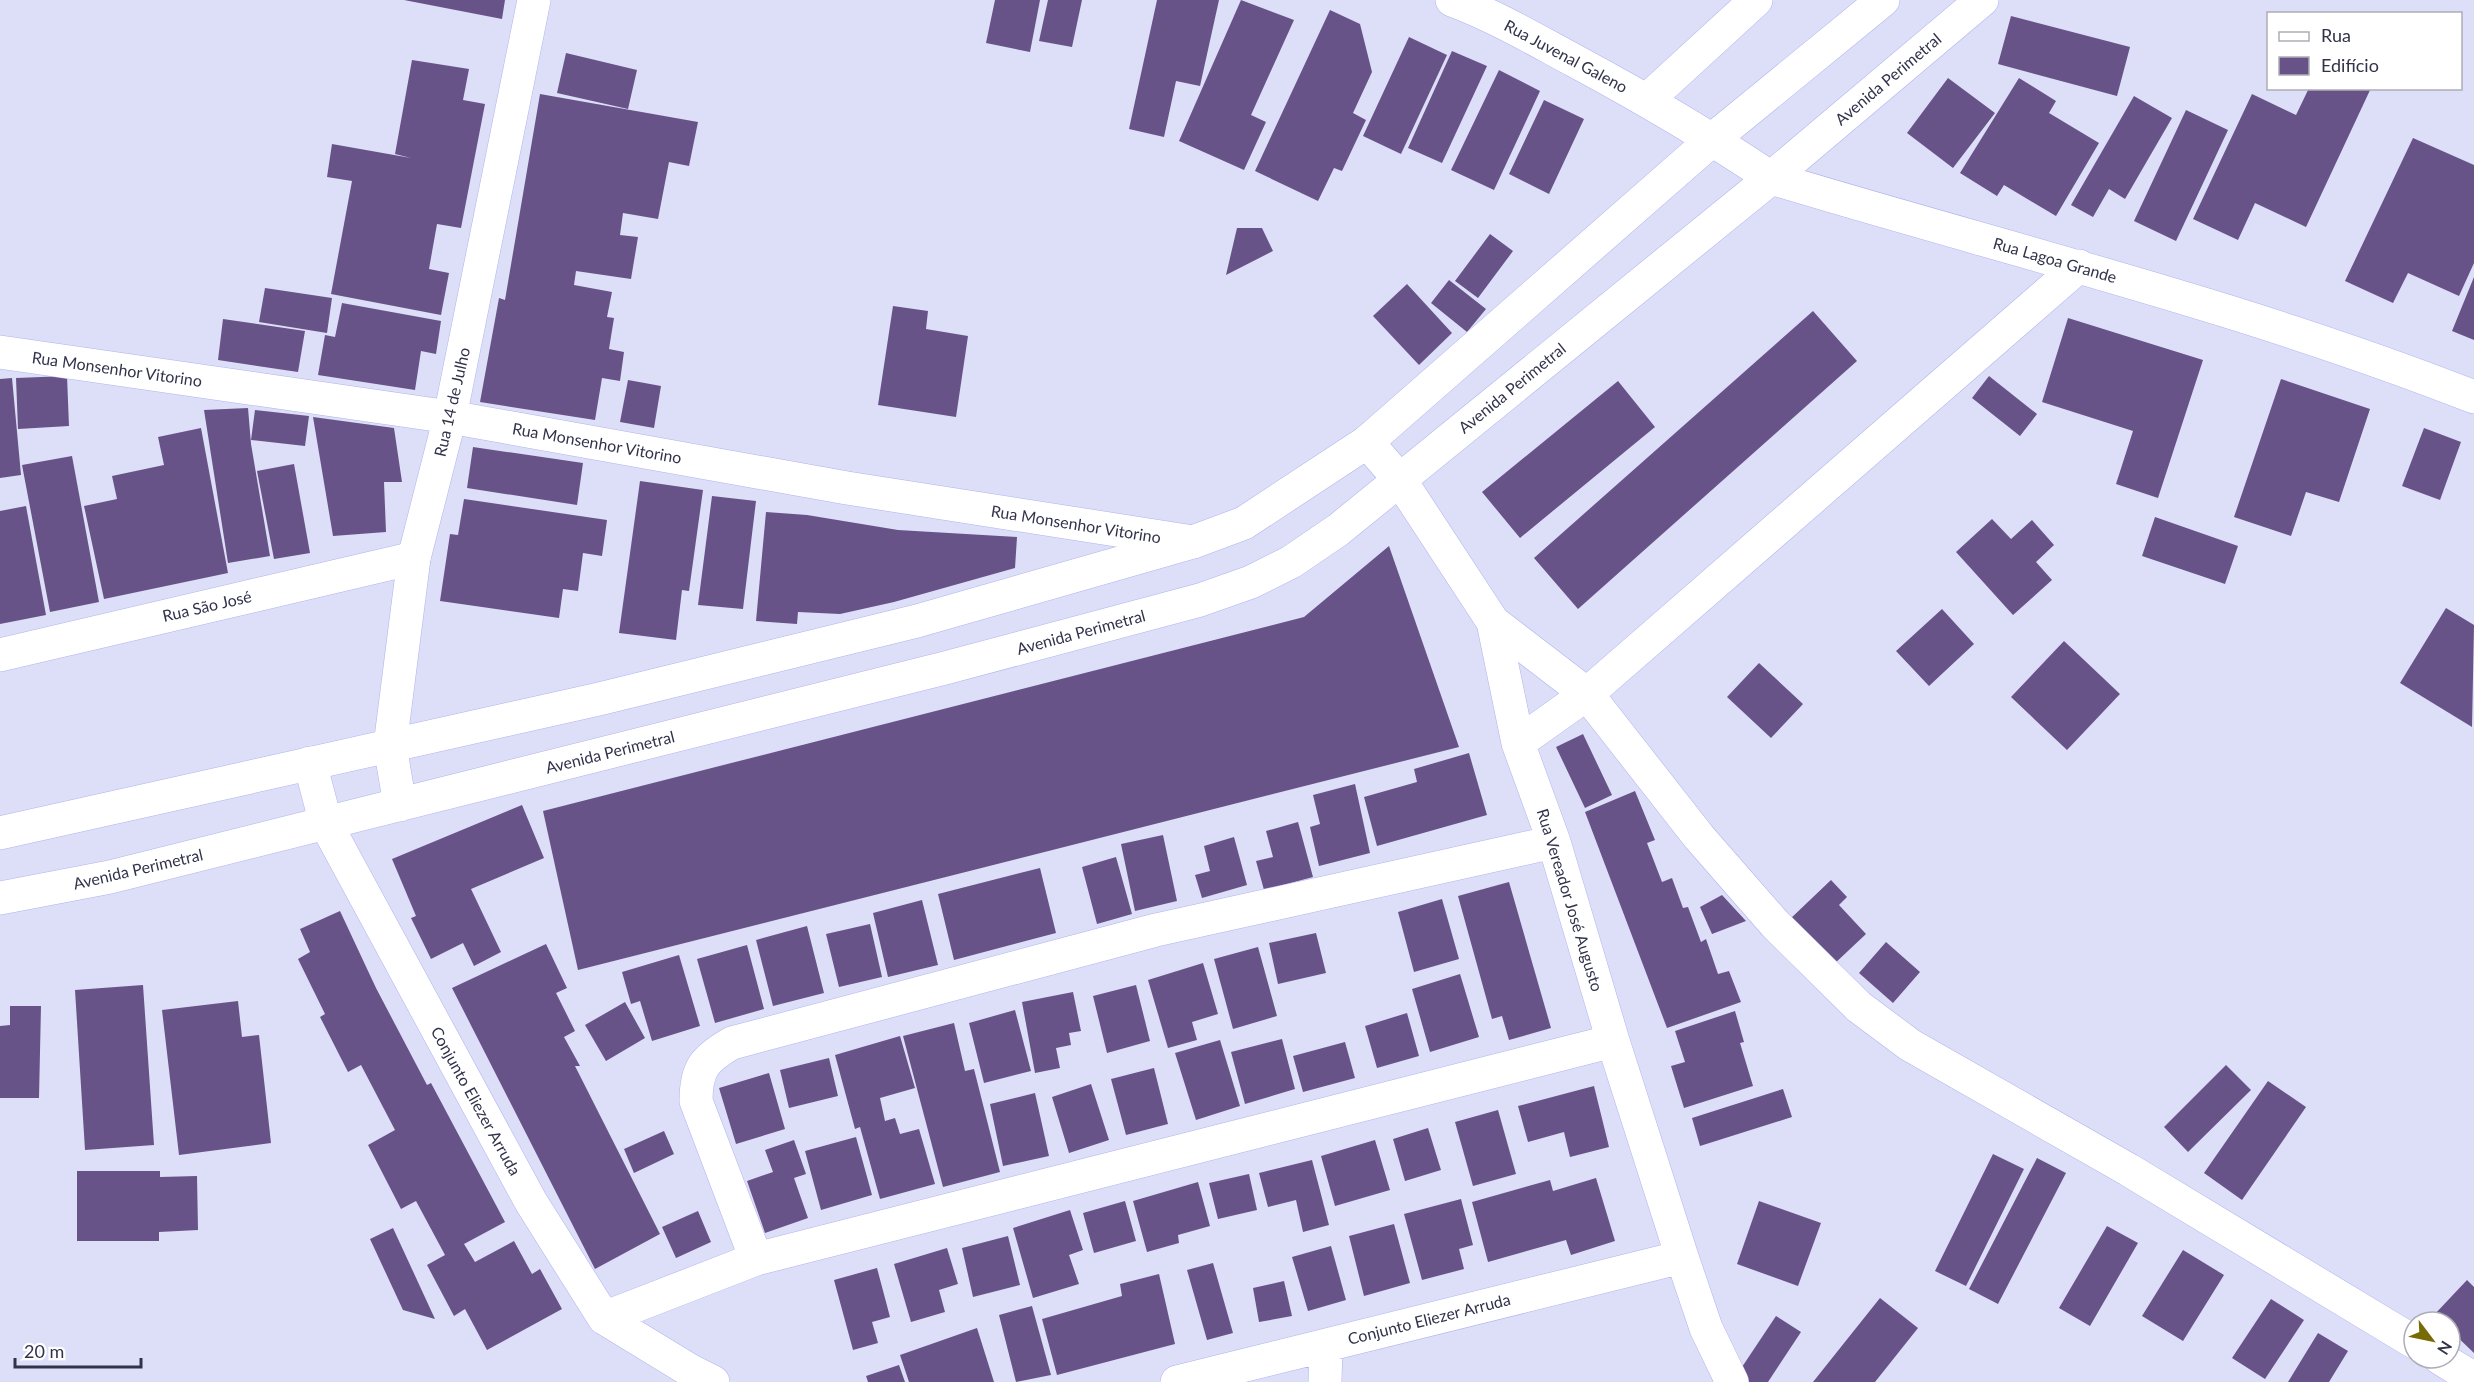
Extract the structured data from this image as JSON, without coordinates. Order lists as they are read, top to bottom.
{
  "streets": {
    "street": [
      "Rua Juvenal Galeno",
      "Avenida Perimetral",
      "Rua Lagoa Grande",
      "Rua Monsenhor Vitorino",
      "Rua 14 de Julho",
      "Rua São José",
      "Rua Vereador José Augusto",
      "Conjunto Eliezer Arruda"
    ]
  },
  "crossings": [
    ["Rua Juvenal Galeno", "Rua Lagoa Grande"],
    ["Avenida Perimetral", "Rua Lagoa Grande"],
    ["Avenida Perimetral", "Rua 14 de Julho"],
    ["Avenida Perimetral", "Rua Vereador José Augusto"],
    ["Avenida Perimetral", "Conjunto Eliezer Arruda"],
    ["Rua Monsenhor Vitorino", "Rua 14 de Julho"],
    ["Rua 14 de Julho", "Rua São José"],
    ["Rua Vereador José Augusto", "Conjunto Eliezer Arruda"]
  ],
  "legend": ["Rua", "Edifício"],
  "scale_bar": "20 m",
  "north": "bottom right"
}
